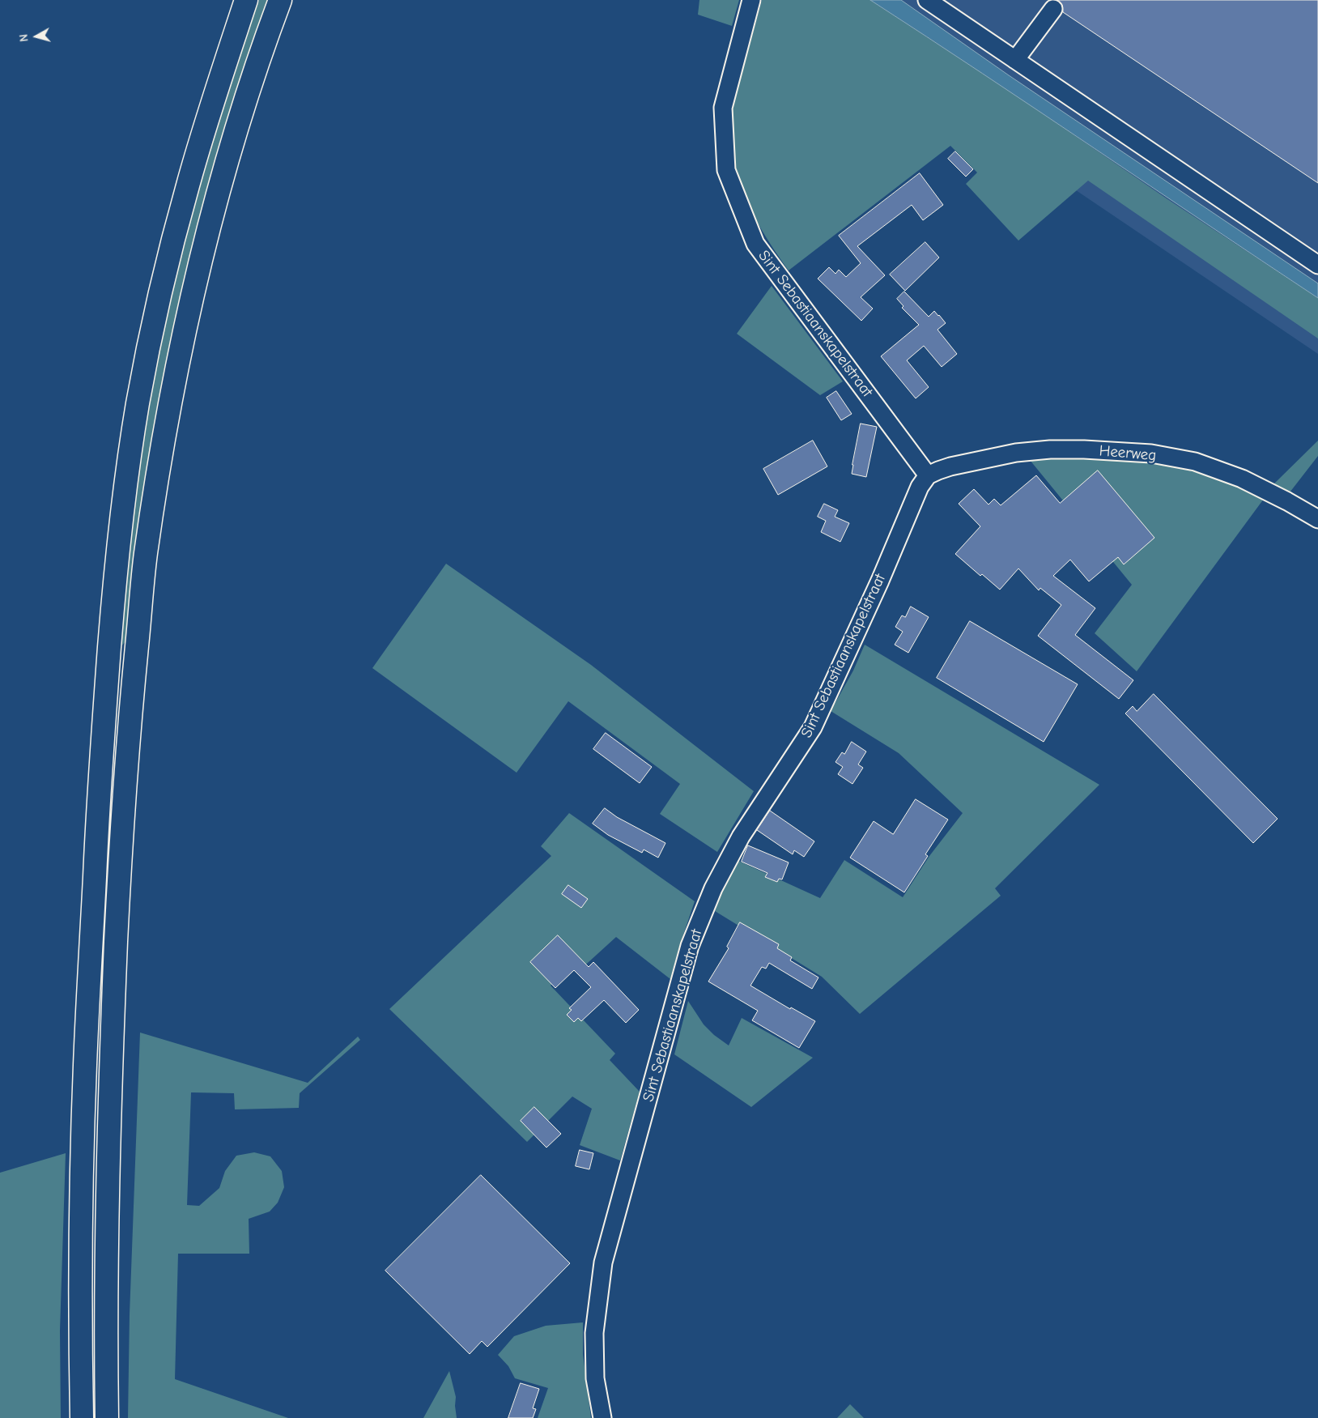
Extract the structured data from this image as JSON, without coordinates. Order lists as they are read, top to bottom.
{
  "streets": {
    "street": ["Sint Sebastiaanskapelstraat", "Heerweg"]
  },
  "crossings": [
    ["Sint Sebastiaanskapelstraat", "Heerweg"]
  ],
  "north": "left"
}
